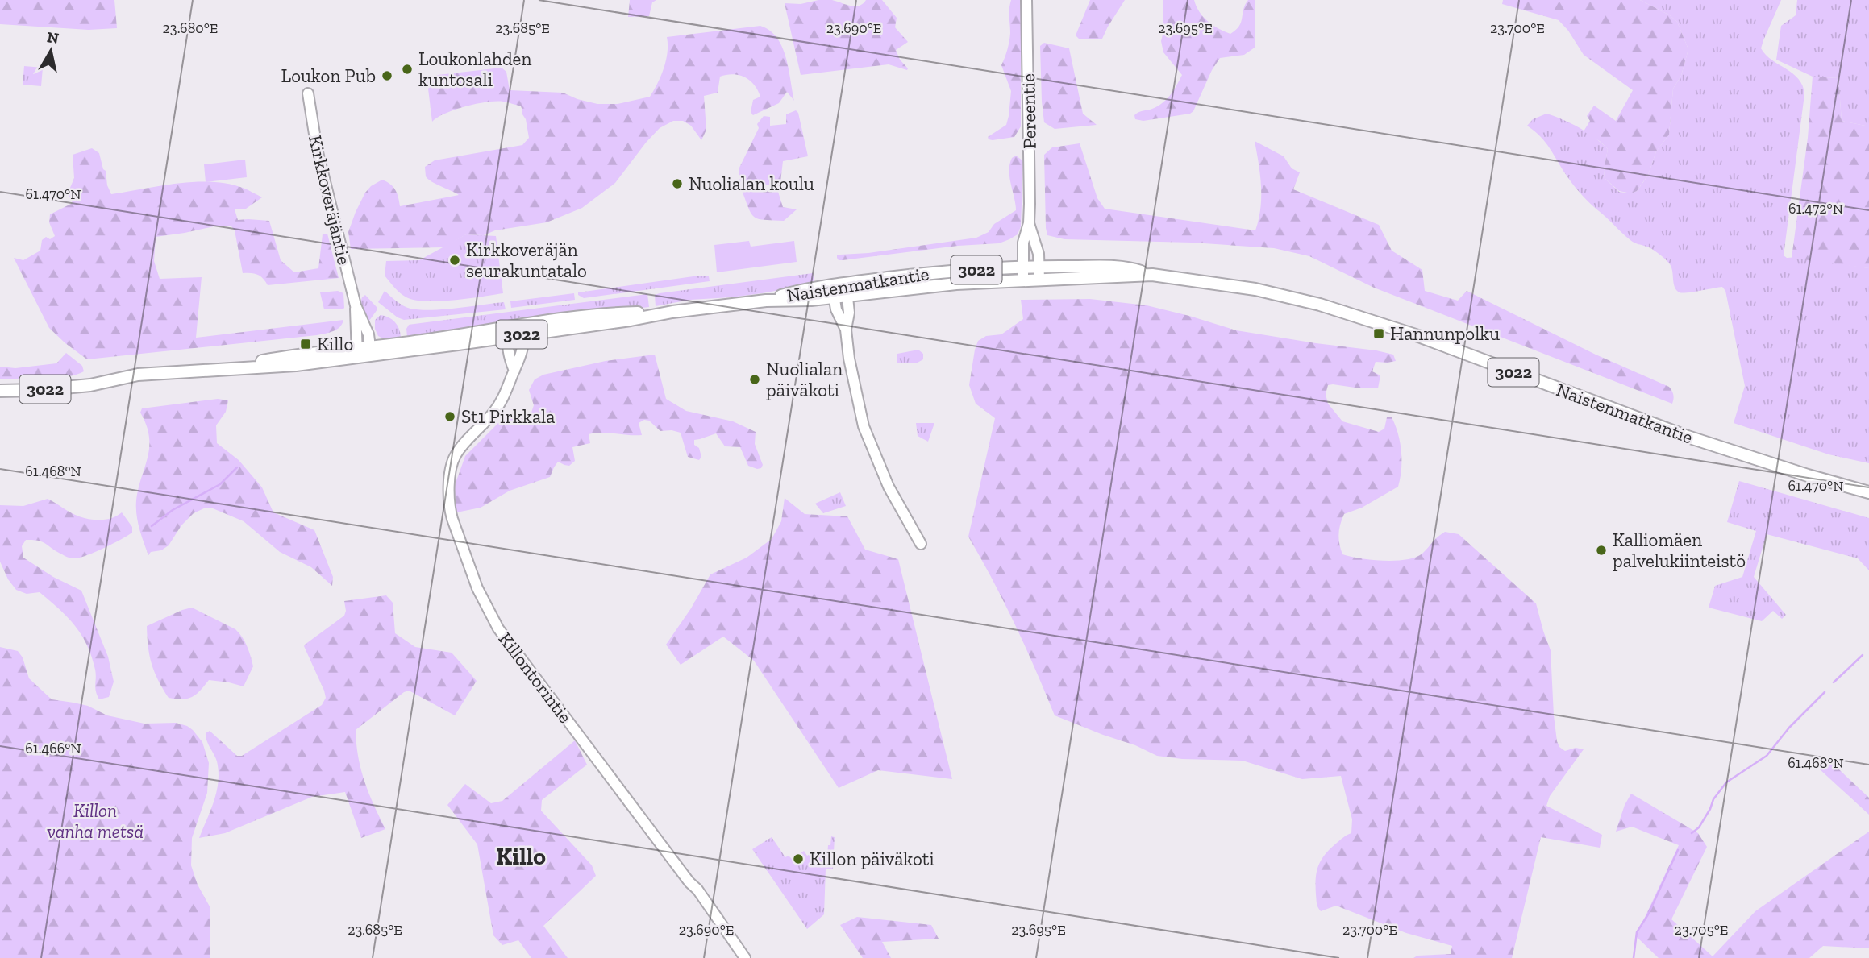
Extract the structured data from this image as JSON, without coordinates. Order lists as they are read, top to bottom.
{
  "streets": {
    "main road": ["3022", "Naistenmatkantie"],
    "street": ["Pereentie", "Kirkkoveräjäntie", "Killontorintie"]
  },
  "crossings": [
    ["Pereentie", "Naistenmatkantie"],
    ["Kirkkoveräjäntie", "Naistenmatkantie"],
    ["Naistenmatkantie", "Killontorintie"]
  ],
  "districts": ["Killo"],
  "parks": ["Killon vanha metsä"],
  "places": {
    "other": [
      "Loukonlahden kuntosali",
      "Loukon Pub",
      "Nuolialan koulu",
      "Kirkkoveräjän seurakuntatalo",
      "Nuolialan päiväkoti",
      "St1 Pirkkala",
      "Kalliomäen palvelukiinteistö",
      "Killon päiväkoti"
    ],
    "transit": ["Hannunpolku", "Killo"]
  },
  "north": "top",
  "coordinates": [
    "23.680°E",
    "23.685°E",
    "23.690°E",
    "23.695°E",
    "23.700°E",
    "61.470°N",
    "61.472°N",
    "61.468°N",
    "61.466°N",
    "23.705°E"
  ]
}
